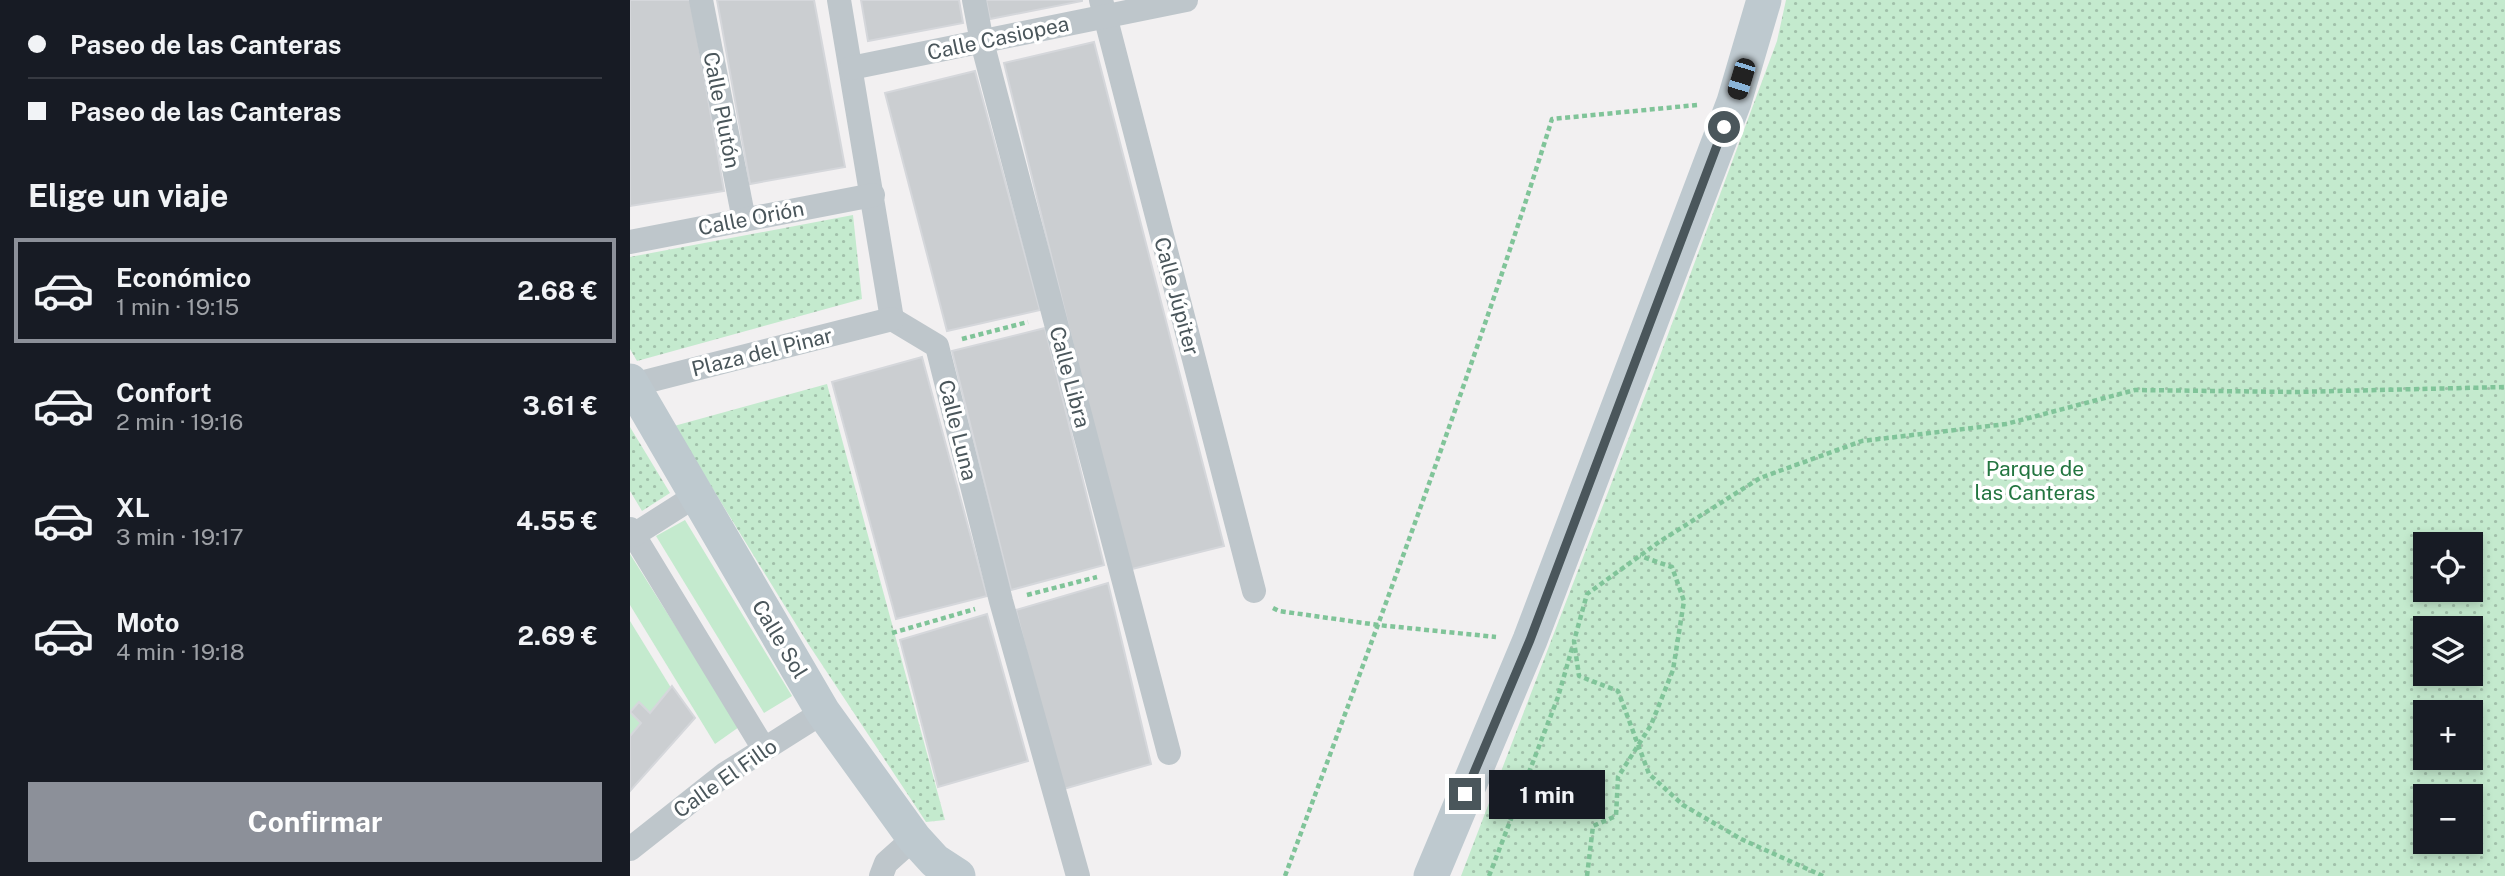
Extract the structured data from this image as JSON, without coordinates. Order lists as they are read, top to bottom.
{
  "streets": {
    "street": [
      "Calle Casiopea",
      "Calle Plutón",
      "Calle Orión",
      "Calle Júpiter",
      "Plaza del Pinar",
      "Calle Libra",
      "Calle Luna",
      "Calle Sol",
      "Calle El Fillo"
    ]
  },
  "crossings": [
    ["Calle Casiopea", "Calle Júpiter"],
    ["Calle Casiopea", "Calle Libra"],
    ["Calle Plutón", "Calle Orión"],
    ["Plaza del Pinar", "Calle Sol"],
    ["Calle Sol", "Calle El Fillo"]
  ],
  "parks": ["Parque de las Canteras"],
  "page": {
    "banner": ["Paseo de las Canteras", "Paseo de las Canteras"],
    "heading": "Elige un viaje",
    "list": [
      {
        "name": "Económico",
        "note": "1 min · 19:15",
        "value": "2.68 €"
      },
      {
        "name": "Confort",
        "note": "2 min · 19:16",
        "value": "3.61 €"
      },
      {
        "name": "XL",
        "note": "3 min · 19:17",
        "value": "4.55 €"
      },
      {
        "name": "Moto",
        "note": "4 min · 19:18",
        "value": "2.69 €"
      }
    ],
    "map_buttons": ["+", "−"],
    "buttons": "Confirmar",
    "bubble": "1 min"
  }
}
